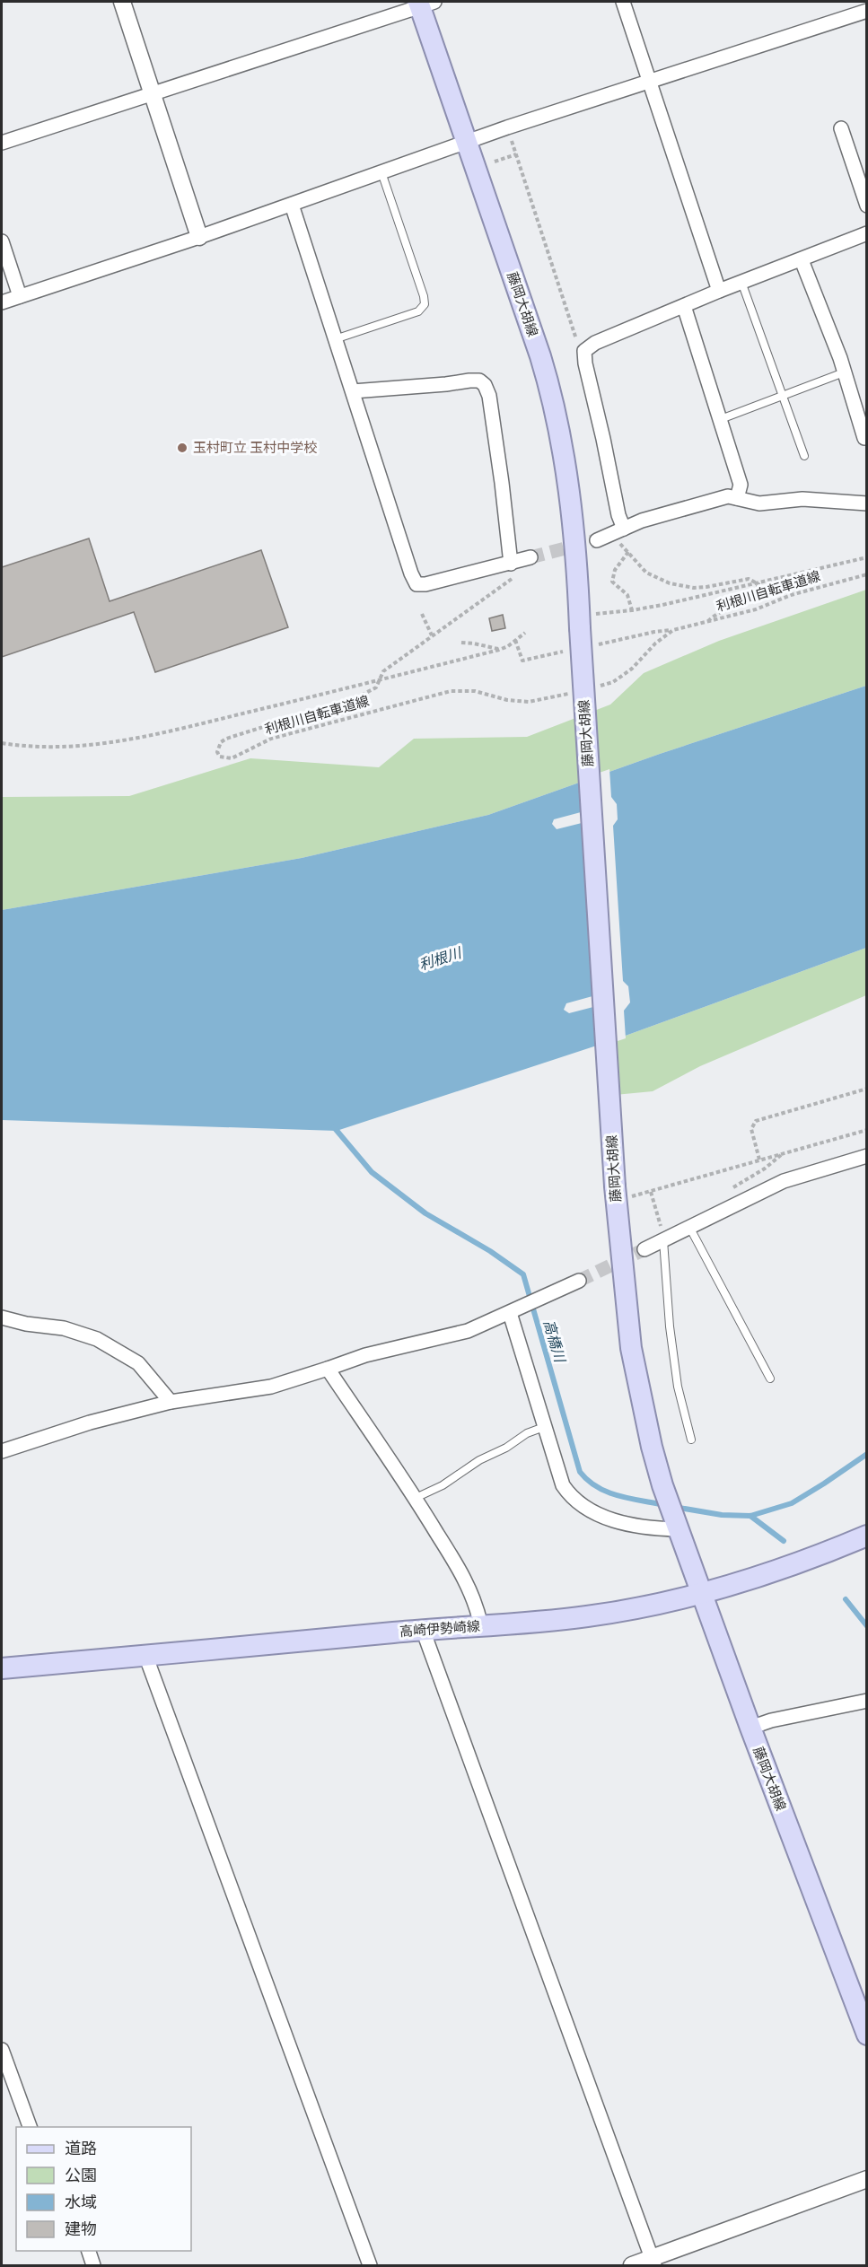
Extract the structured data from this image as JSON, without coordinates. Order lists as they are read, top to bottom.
{
  "streets": {
    "main road": ["藤岡大胡線", "高崎伊勢崎線"],
    "path": ["利根川自転車道線"]
  },
  "crossings": [
    ["藤岡大胡線", "高崎伊勢崎線"]
  ],
  "water": ["利根川", "高橋川"],
  "places": ["玉村町立 玉村中学校"],
  "legend": [
    "道路",
    "公園",
    "水域",
    "建物"
  ]
}
